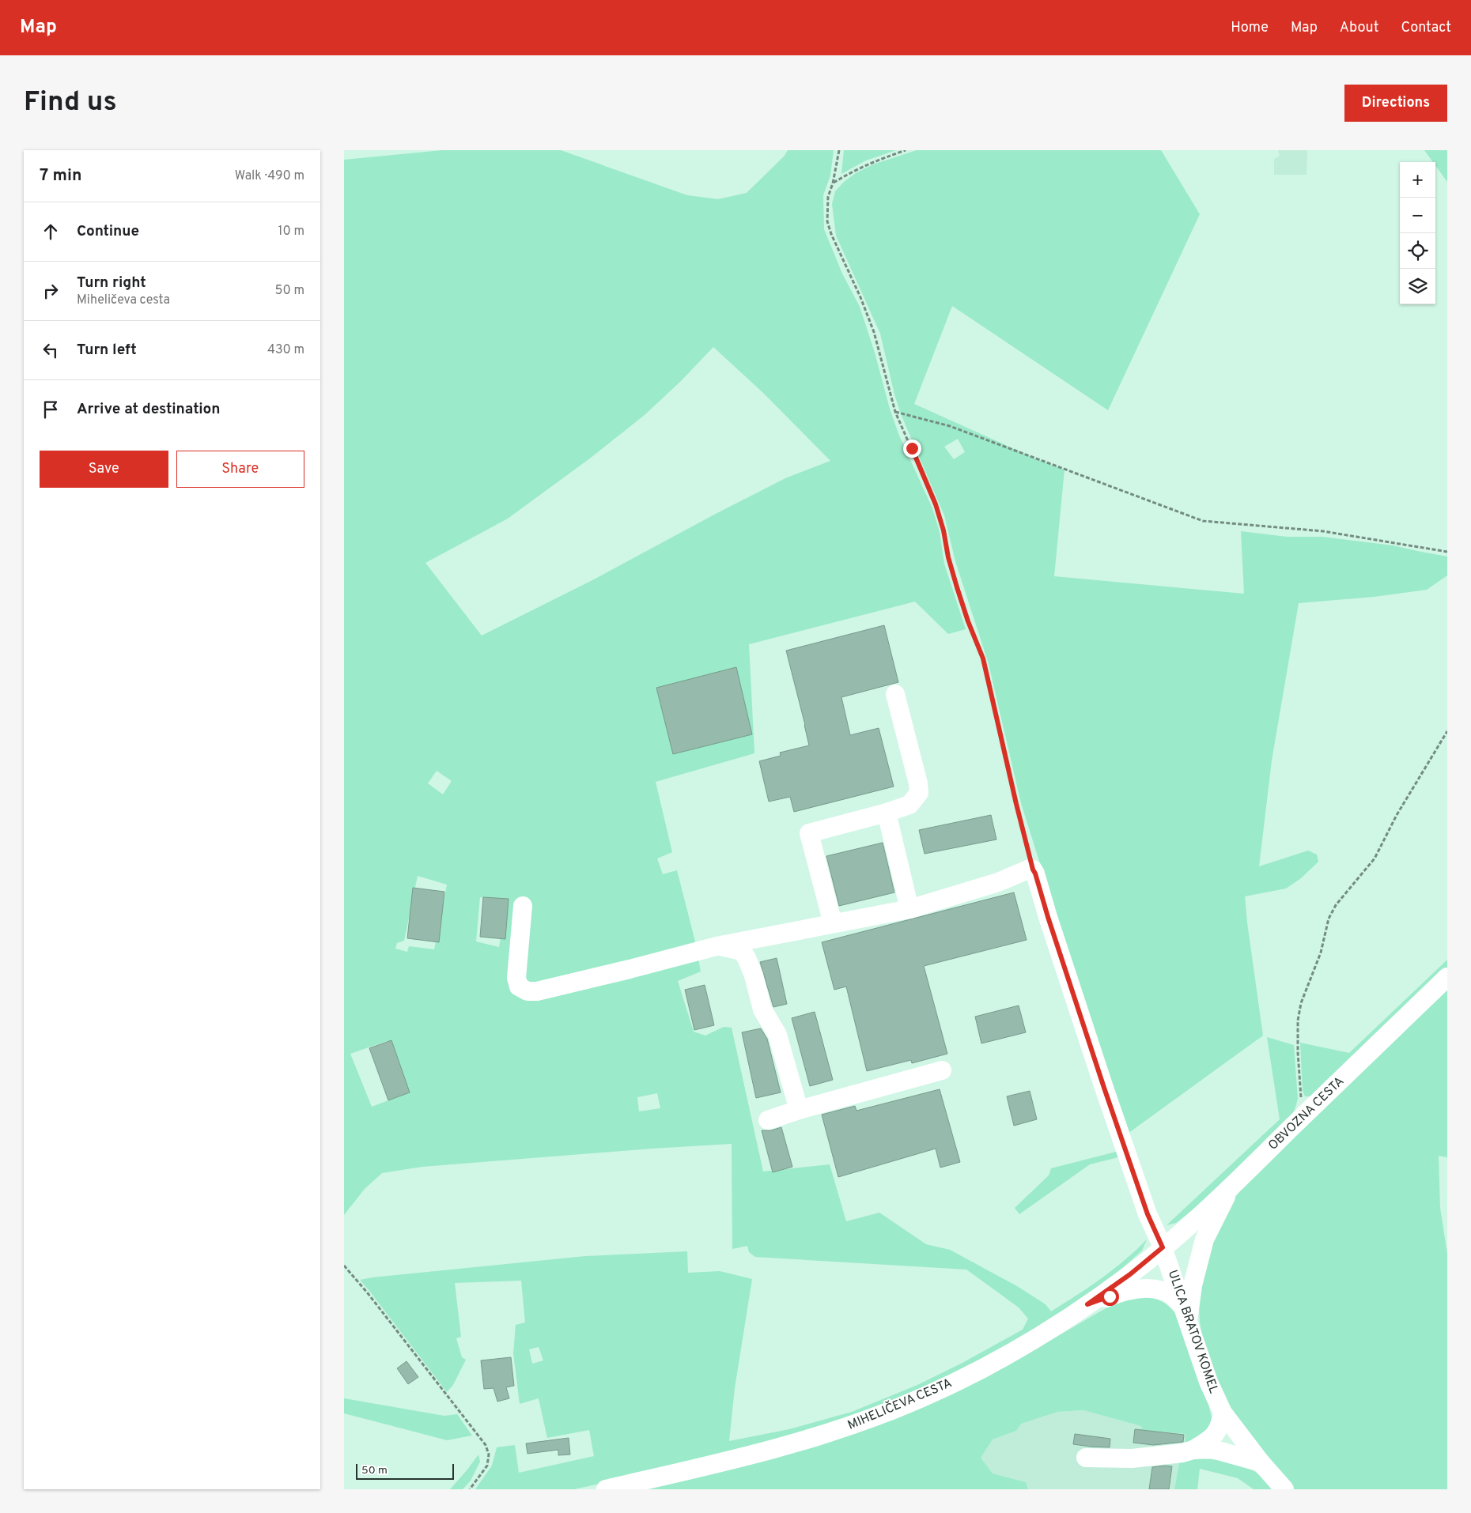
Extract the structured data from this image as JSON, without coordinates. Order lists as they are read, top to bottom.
{
  "streets": {
    "street": ["OBVOZNA CESTA", "ULICA BRATOV KOMEL", "MIHELIČEVA CESTA"]
  },
  "crossings": [
    ["OBVOZNA CESTA", "ULICA BRATOV KOMEL"],
    ["OBVOZNA CESTA", "MIHELIČEVA CESTA"],
    ["ULICA BRATOV KOMEL", "MIHELIČEVA CESTA"]
  ],
  "scale_bar": "50 m",
  "page": {
    "header": "Map",
    "nav": [
      "Home",
      "Map",
      "About",
      "Contact"
    ],
    "buttons": [
      "Directions",
      ["Save", "Share"]
    ],
    "title": "Find us",
    "heading": ["7 min", "Walk · 490 m"],
    "map_buttons": ["+", "−"],
    "list": [
      ["Continue", "10 m"],
      ["Turn right", "Miheličeva cesta", "50 m"],
      ["Turn left", "430 m"],
      "Arrive at destination"
    ],
    "scale": "50 m"
  }
}
